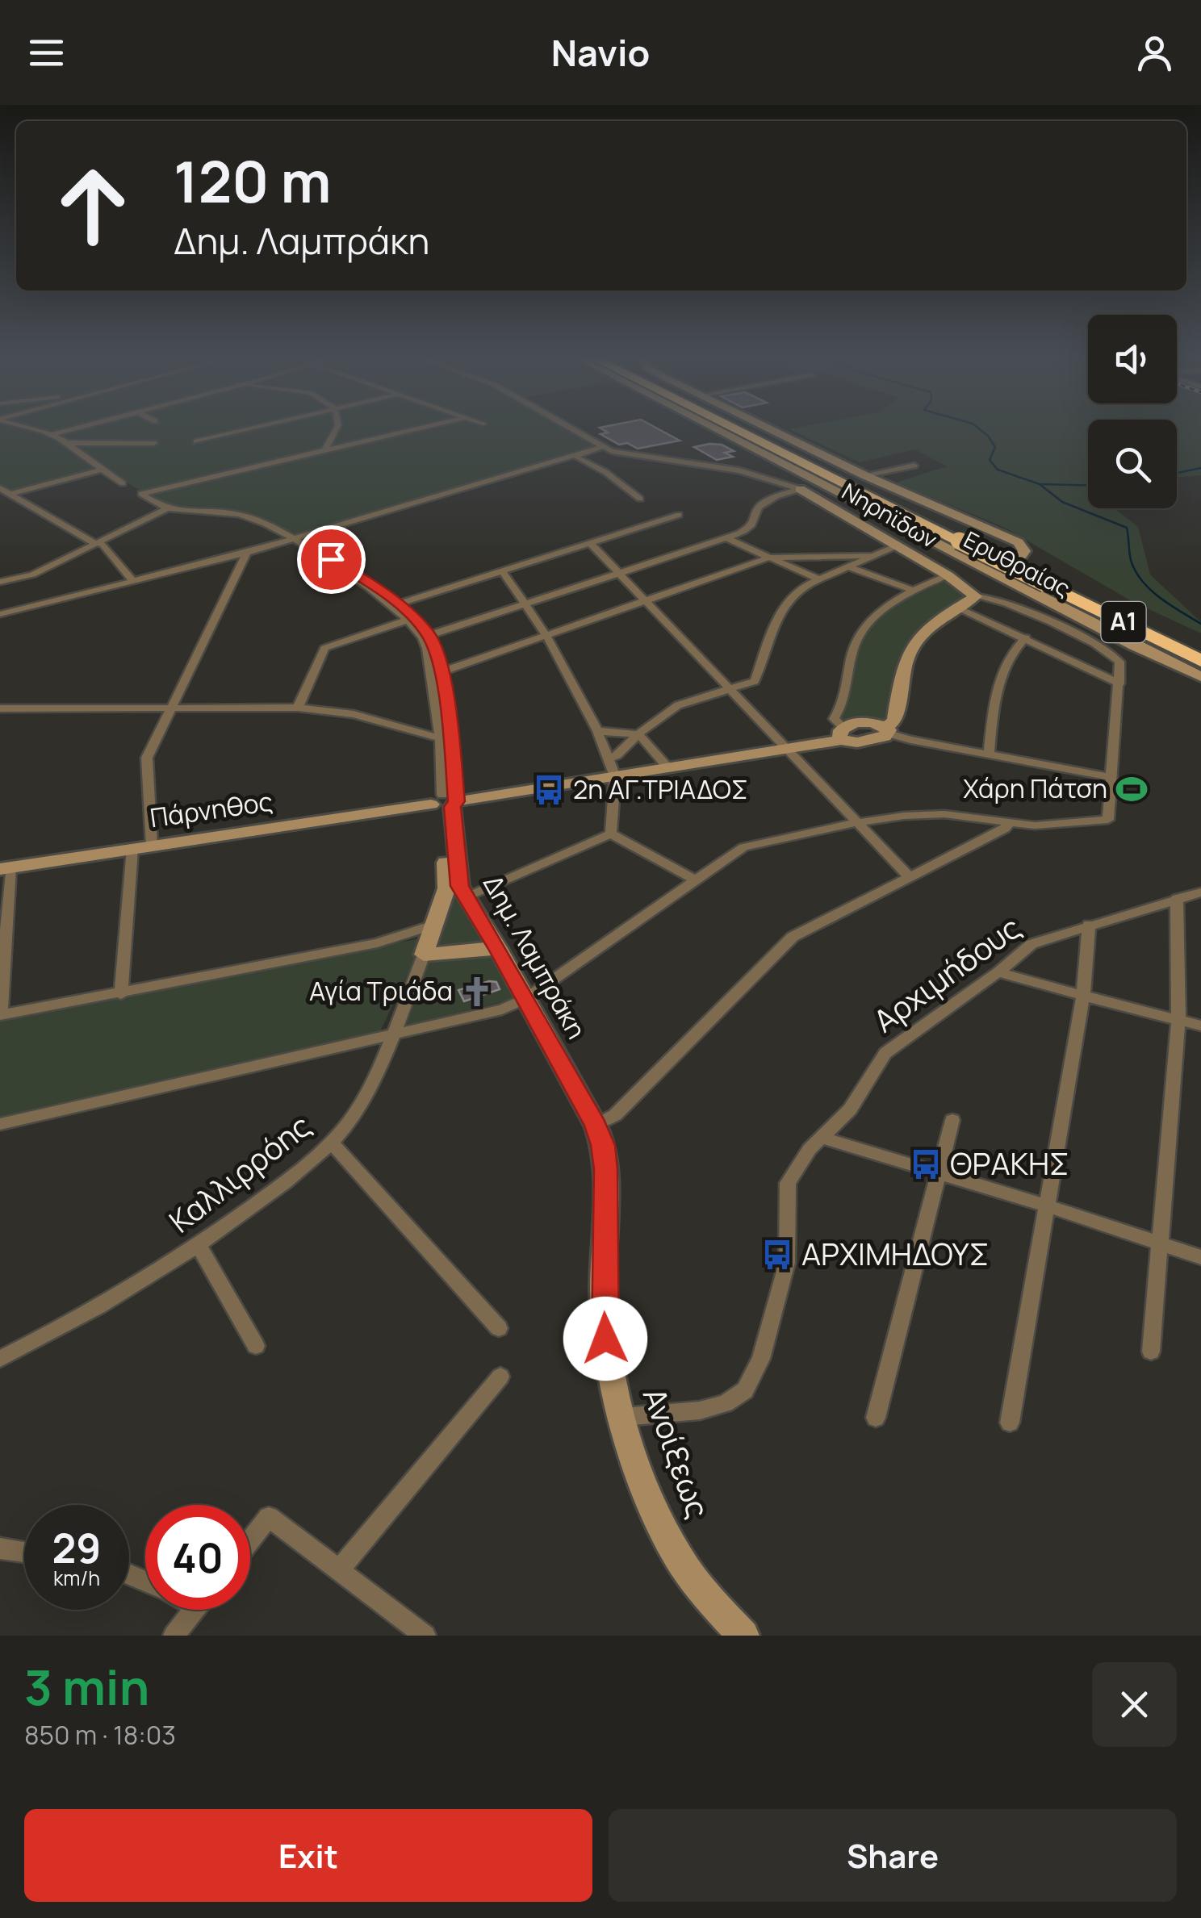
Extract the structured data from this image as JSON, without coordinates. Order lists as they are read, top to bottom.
{
  "streets": {
    "highway": ["Α1"],
    "street": [
      "Νηρηϊδων",
      "Ερυθραίας",
      "Πάρνηθος",
      "Δημ. Λαμπράκη",
      "Αρχιμήδους",
      "Καλλιρρόης",
      "Ανοίξεως"
    ]
  },
  "crossings": [
    ["Πάρνηθος", "Δημ. Λαμπράκη"],
    ["Πάρνηθος", "Καλλιρρόης"],
    ["Δημ. Λαμπράκη", "Καλλιρρόης"],
    ["Δημ. Λαμπράκη", "Ανοίξεως"],
    ["Αρχιμήδους", "Ανοίξεως"]
  ],
  "places": {
    "sports": ["Χάρη Πάτση"],
    "bus stop": ["2η ΑΓ.ΤΡΙΑΔΟΣ", "ΘΡΑΚΗΣ", "ΑΡΧΙΜΗΔΟΥΣ"],
    "church": ["Αγία Τριάδα"]
  },
  "page": {
    "header": "Navio",
    "turn": ["120 m", "Δημ. Λαμπράκη"],
    "speed": "29 km/h",
    "limit": "40",
    "heading": ["3 min", "850 m · 18:03"],
    "buttons": ["Exit", "Share"]
  }
}
